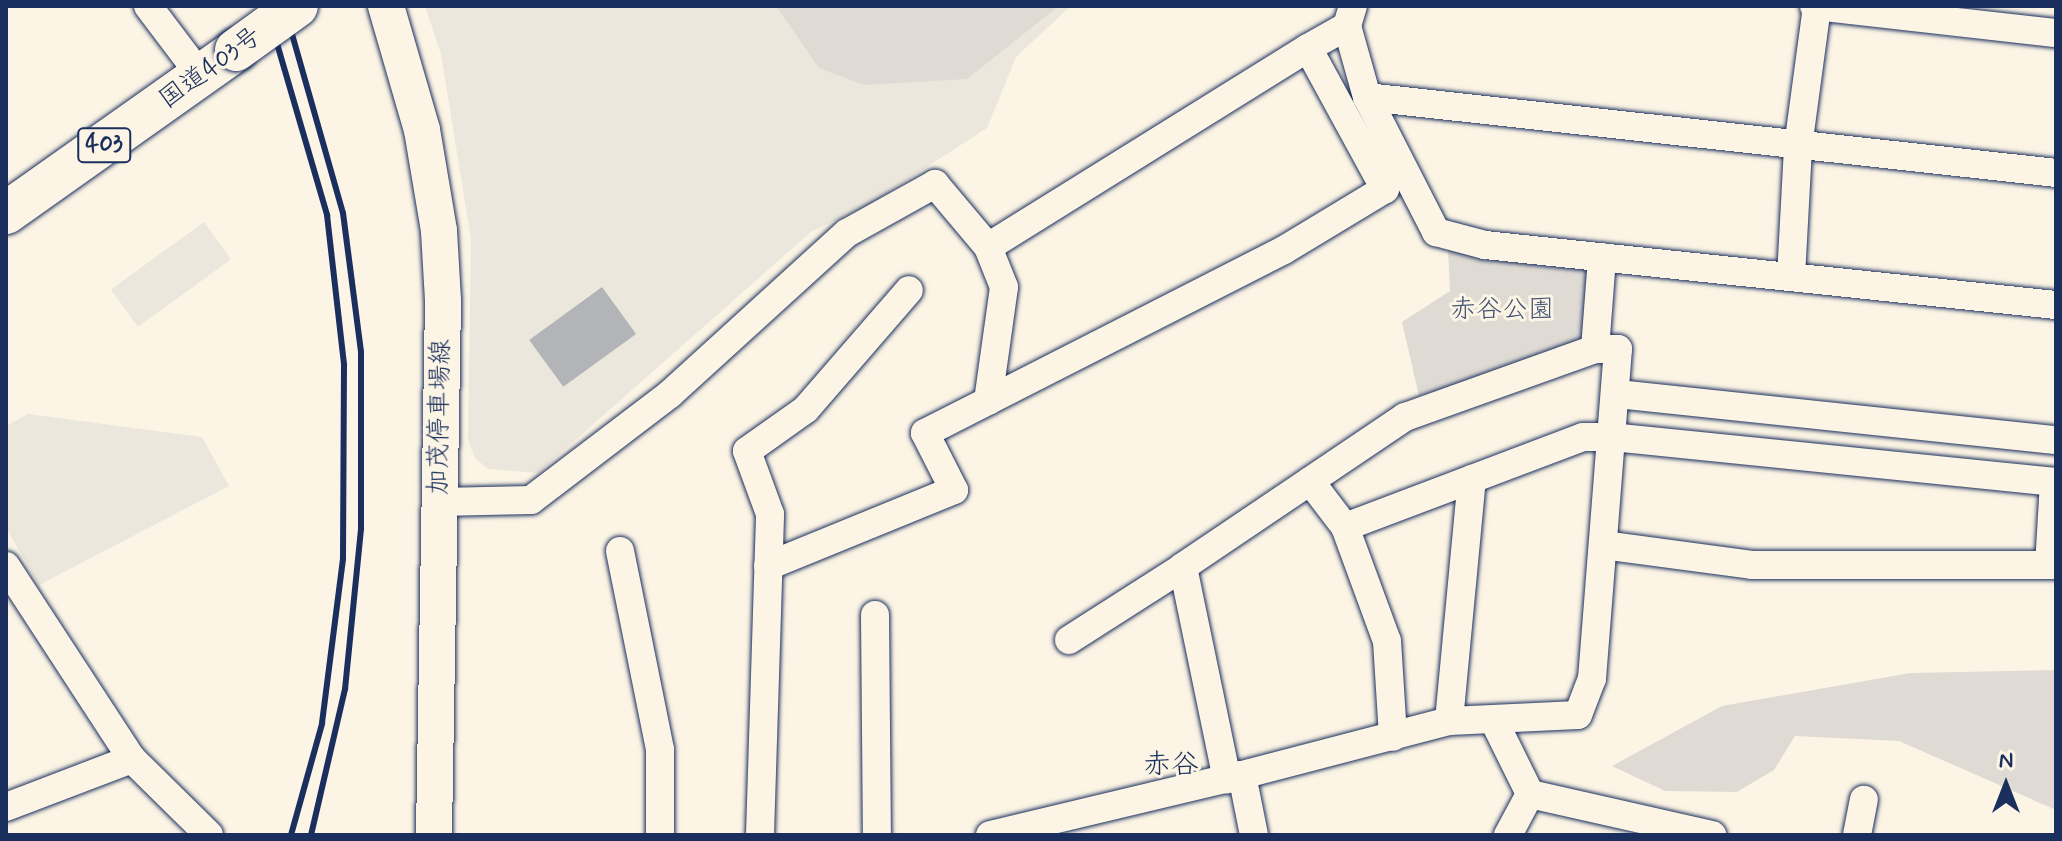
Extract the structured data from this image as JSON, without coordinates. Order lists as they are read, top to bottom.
{
  "streets": {
    "highway": ["国道403号", "403"],
    "main road": ["加茂停車場線"]
  },
  "districts": ["赤谷"],
  "parks": ["赤谷公園"],
  "north": "top"
}
